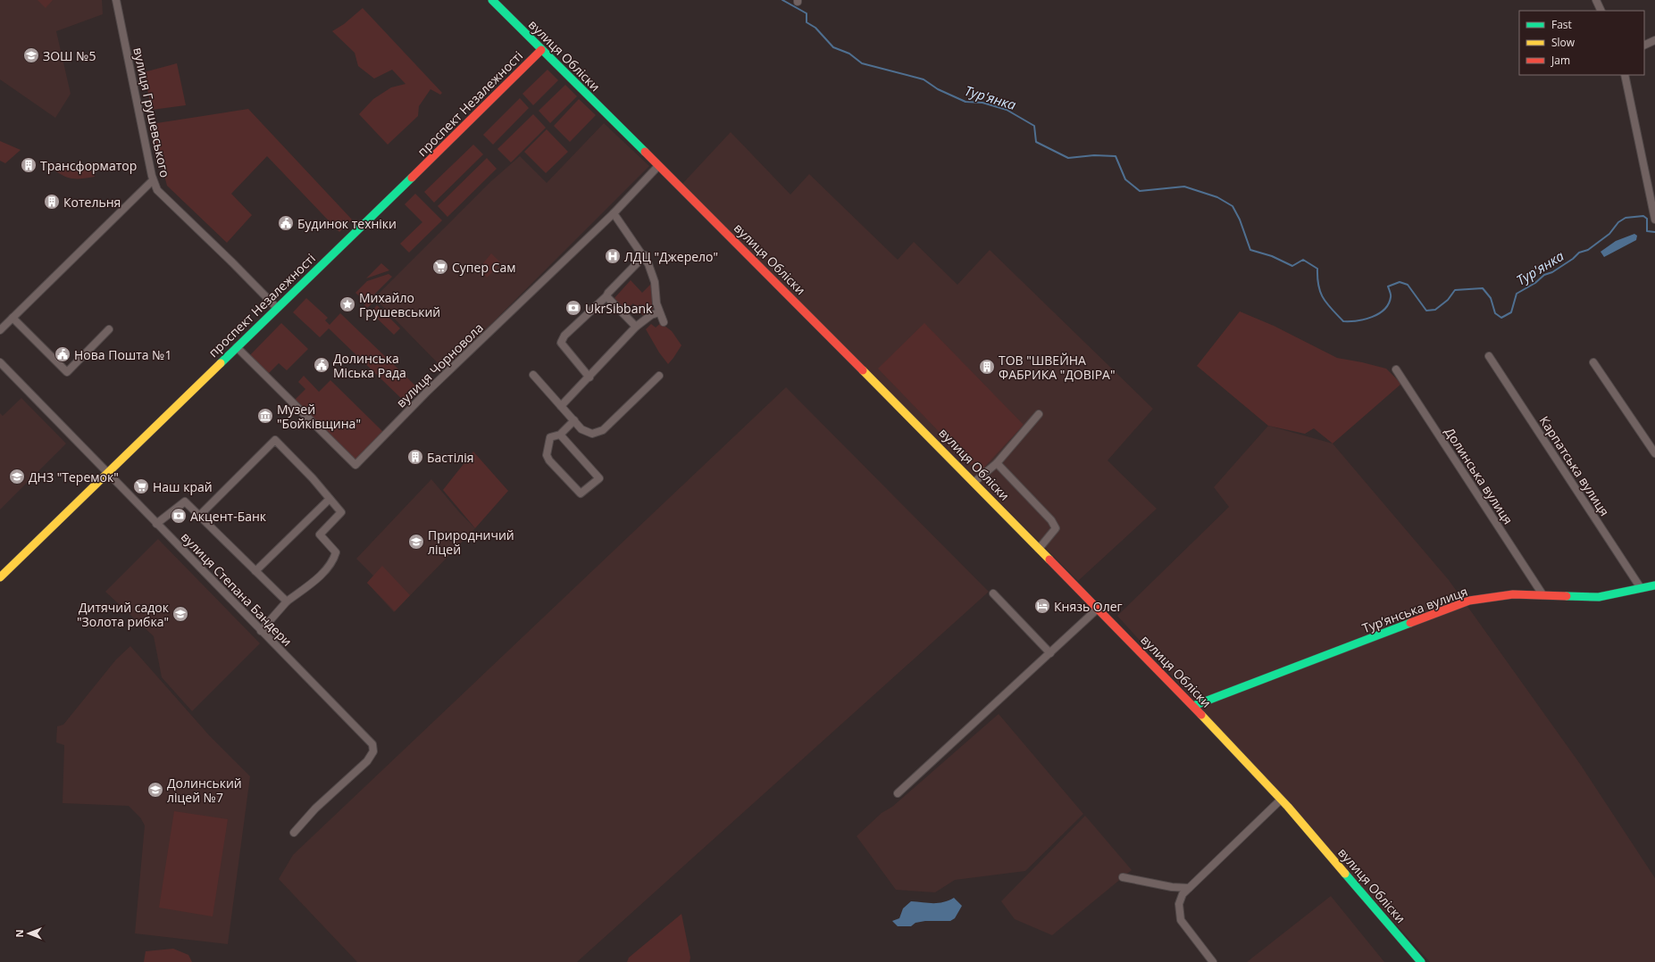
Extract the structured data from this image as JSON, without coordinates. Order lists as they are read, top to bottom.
{
  "streets": {
    "main road": ["вулиця Обліски", "проспект Незалежності", "Турʼянська вулиця"],
    "street": [
      "вулиця Грушевського",
      "вулиця Чорновола",
      "Карпатська вулиця",
      "Долинська вулиця",
      "вулиця Степана Бандери"
    ]
  },
  "crossings": [
    ["вулиця Обліски", "проспект Незалежності"],
    ["вулиця Обліски", "вулиця Чорновола"],
    ["вулиця Обліски", "Турʼянська вулиця"],
    ["проспект Незалежності", "вулиця Грушевського"],
    ["проспект Незалежності", "вулиця Чорновола"],
    ["проспект Незалежності", "вулиця Степана Бандери"],
    ["Карпатська вулиця", "Турʼянська вулиця"],
    ["Долинська вулиця", "Турʼянська вулиця"]
  ],
  "water": ["Тур'янка"],
  "places": {
    "school or university": [
      "ЗОШ №5",
      "ДНЗ \"Теремок\"",
      "Природничий ліцей",
      "Дитячий садок \"Золота рибка\"",
      "Долинський ліцей №7"
    ],
    "building": [
      "Трансформатор",
      "Котельня",
      "ТОВ \"ШВЕЙНА ФАБРИКА \"ДОВІРА\"",
      "Бастілія"
    ],
    "public building": ["Будинок техніки", "Нова Пошта №1", "Долинська Міська Рада"],
    "hospital": ["ЛДЦ \"Джерело\""],
    "supermarket": ["Супер Сам", "Наш край"],
    "place": ["Михайло Грушевський"],
    "bank": ["UkrSibbank", "Акцент-Банк"],
    "museum": ["Музей \"Бойківщина\""],
    "hotel": ["Князь Олег"]
  },
  "legend": ["Fast", "Slow", "Jam"],
  "north": "left"
}
